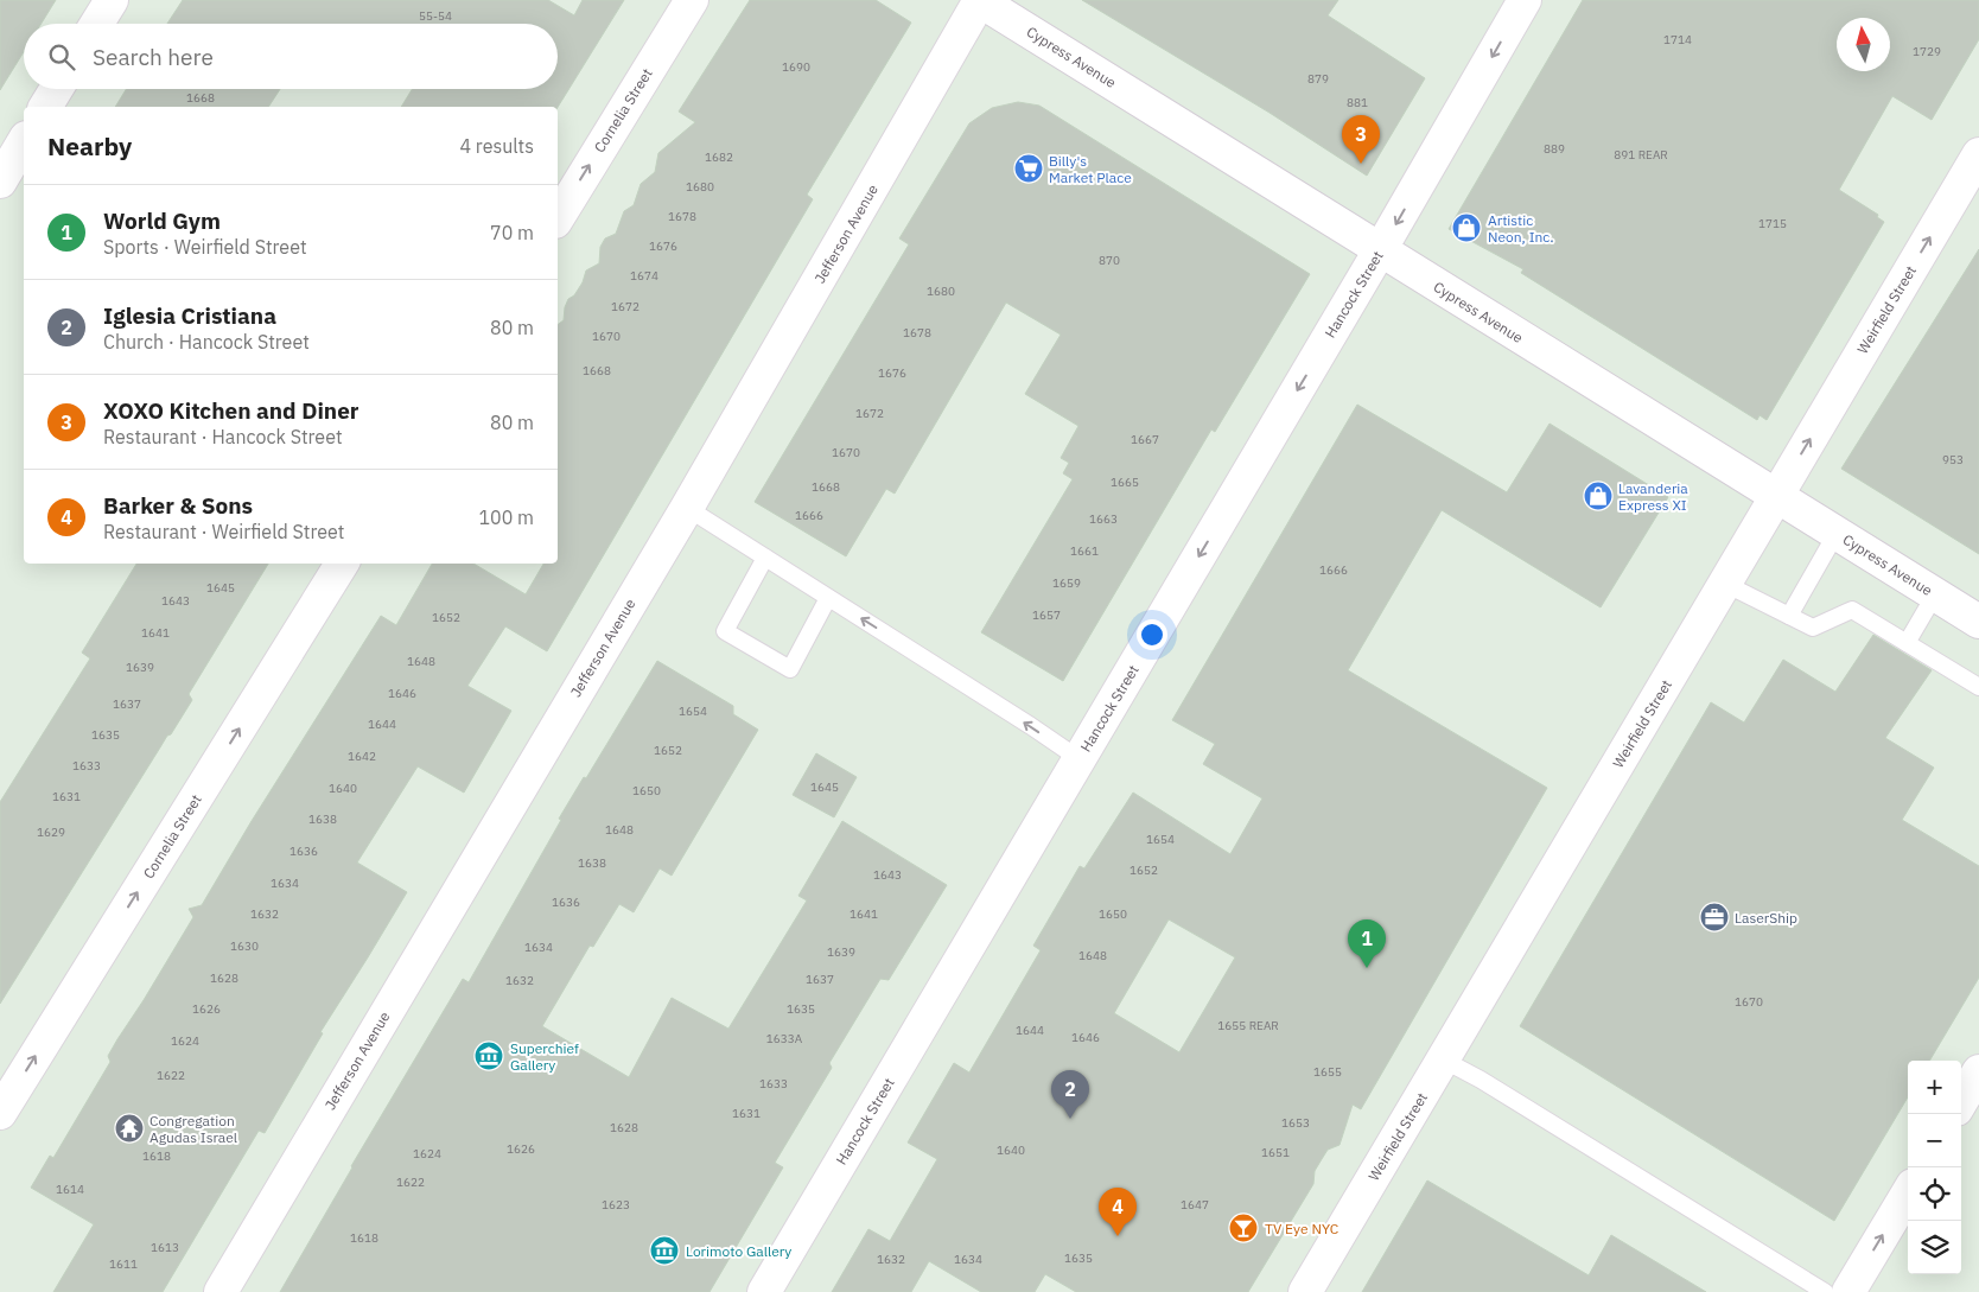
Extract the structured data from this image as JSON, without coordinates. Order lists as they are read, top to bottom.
{
  "streets": {
    "street": [
      "Cypress Avenue",
      "Cornelia Street",
      "Jefferson Avenue",
      "Hancock Street",
      "Weirfield Street"
    ]
  },
  "crossings": [
    ["Cypress Avenue", "Jefferson Avenue"],
    ["Cypress Avenue", "Hancock Street"],
    ["Cypress Avenue", "Weirfield Street"]
  ],
  "one_way": ["Cornelia Street", "Hancock Street"],
  "places": {
    "supermarket": ["Billy's Market Place"],
    "shop": ["Artistic Neon, Inc.", "Lavanderia Express XI"],
    "office": ["LaserShip"],
    "museum": ["Superchief Gallery", "Lorimoto Gallery"],
    "temple": ["Congregation Agudas Israel"],
    "bar": ["TV Eye NYC"]
  },
  "house_numbers": [
    "55-54",
    "1714",
    "1729",
    "1690",
    "879",
    "1668",
    "881",
    "889",
    "891 REAR",
    "1682",
    "1680",
    "1678",
    "1715",
    "1676",
    "870",
    "1674",
    "1680",
    "1672",
    "1678",
    "1670",
    "1668",
    "1676",
    "1672",
    "1667",
    "1670",
    "953",
    "1665",
    "1668",
    "1666",
    "1663",
    "1661",
    "1666",
    "1659",
    "1645",
    "1643",
    "1657",
    "1652",
    "1641",
    "1648",
    "1639",
    "1646",
    "1637",
    "1654",
    "1644",
    "1635",
    "1652",
    "1642",
    "1633",
    "1645",
    "1640",
    "1650",
    "1631",
    "1638",
    "1648",
    "1629",
    "1654",
    "1636",
    "1638",
    "1652",
    "1643",
    "1634",
    "1636",
    "1632",
    "1641",
    "1650",
    "1630",
    "1634",
    "1639",
    "1648",
    "1628",
    "1637",
    "1632",
    "1670",
    "1626",
    "1635",
    "1655 REAR",
    "1644",
    "1646",
    "1633A",
    "1624",
    "1655",
    "1622",
    "1633",
    "1631",
    "1653",
    "1628",
    "1626",
    "1640",
    "1651",
    "1624",
    "1618",
    "1622",
    "1614",
    "1623",
    "1647",
    "1618",
    "1613",
    "1635",
    "1632",
    "1634",
    "1611"
  ],
  "north": "top",
  "page": {
    "search": "Search here",
    "heading": ["Nearby", "4 results"],
    "pins": [
      "3",
      "1",
      "2",
      "4"
    ],
    "list": [
      {
        "mark": "1",
        "name": "World Gym",
        "note": "Sports · Weirfield Street",
        "value": "70 m"
      },
      {
        "mark": "2",
        "name": "Iglesia Cristiana",
        "note": "Church · Hancock Street",
        "value": "80 m"
      },
      {
        "mark": "3",
        "name": "XOXO Kitchen and Diner",
        "note": "Restaurant · Hancock Street",
        "value": "80 m"
      },
      {
        "mark": "4",
        "name": "Barker & Sons",
        "note": "Restaurant · Weirfield Street",
        "value": "100 m"
      }
    ],
    "map_buttons": ["+", "−"]
  }
}
